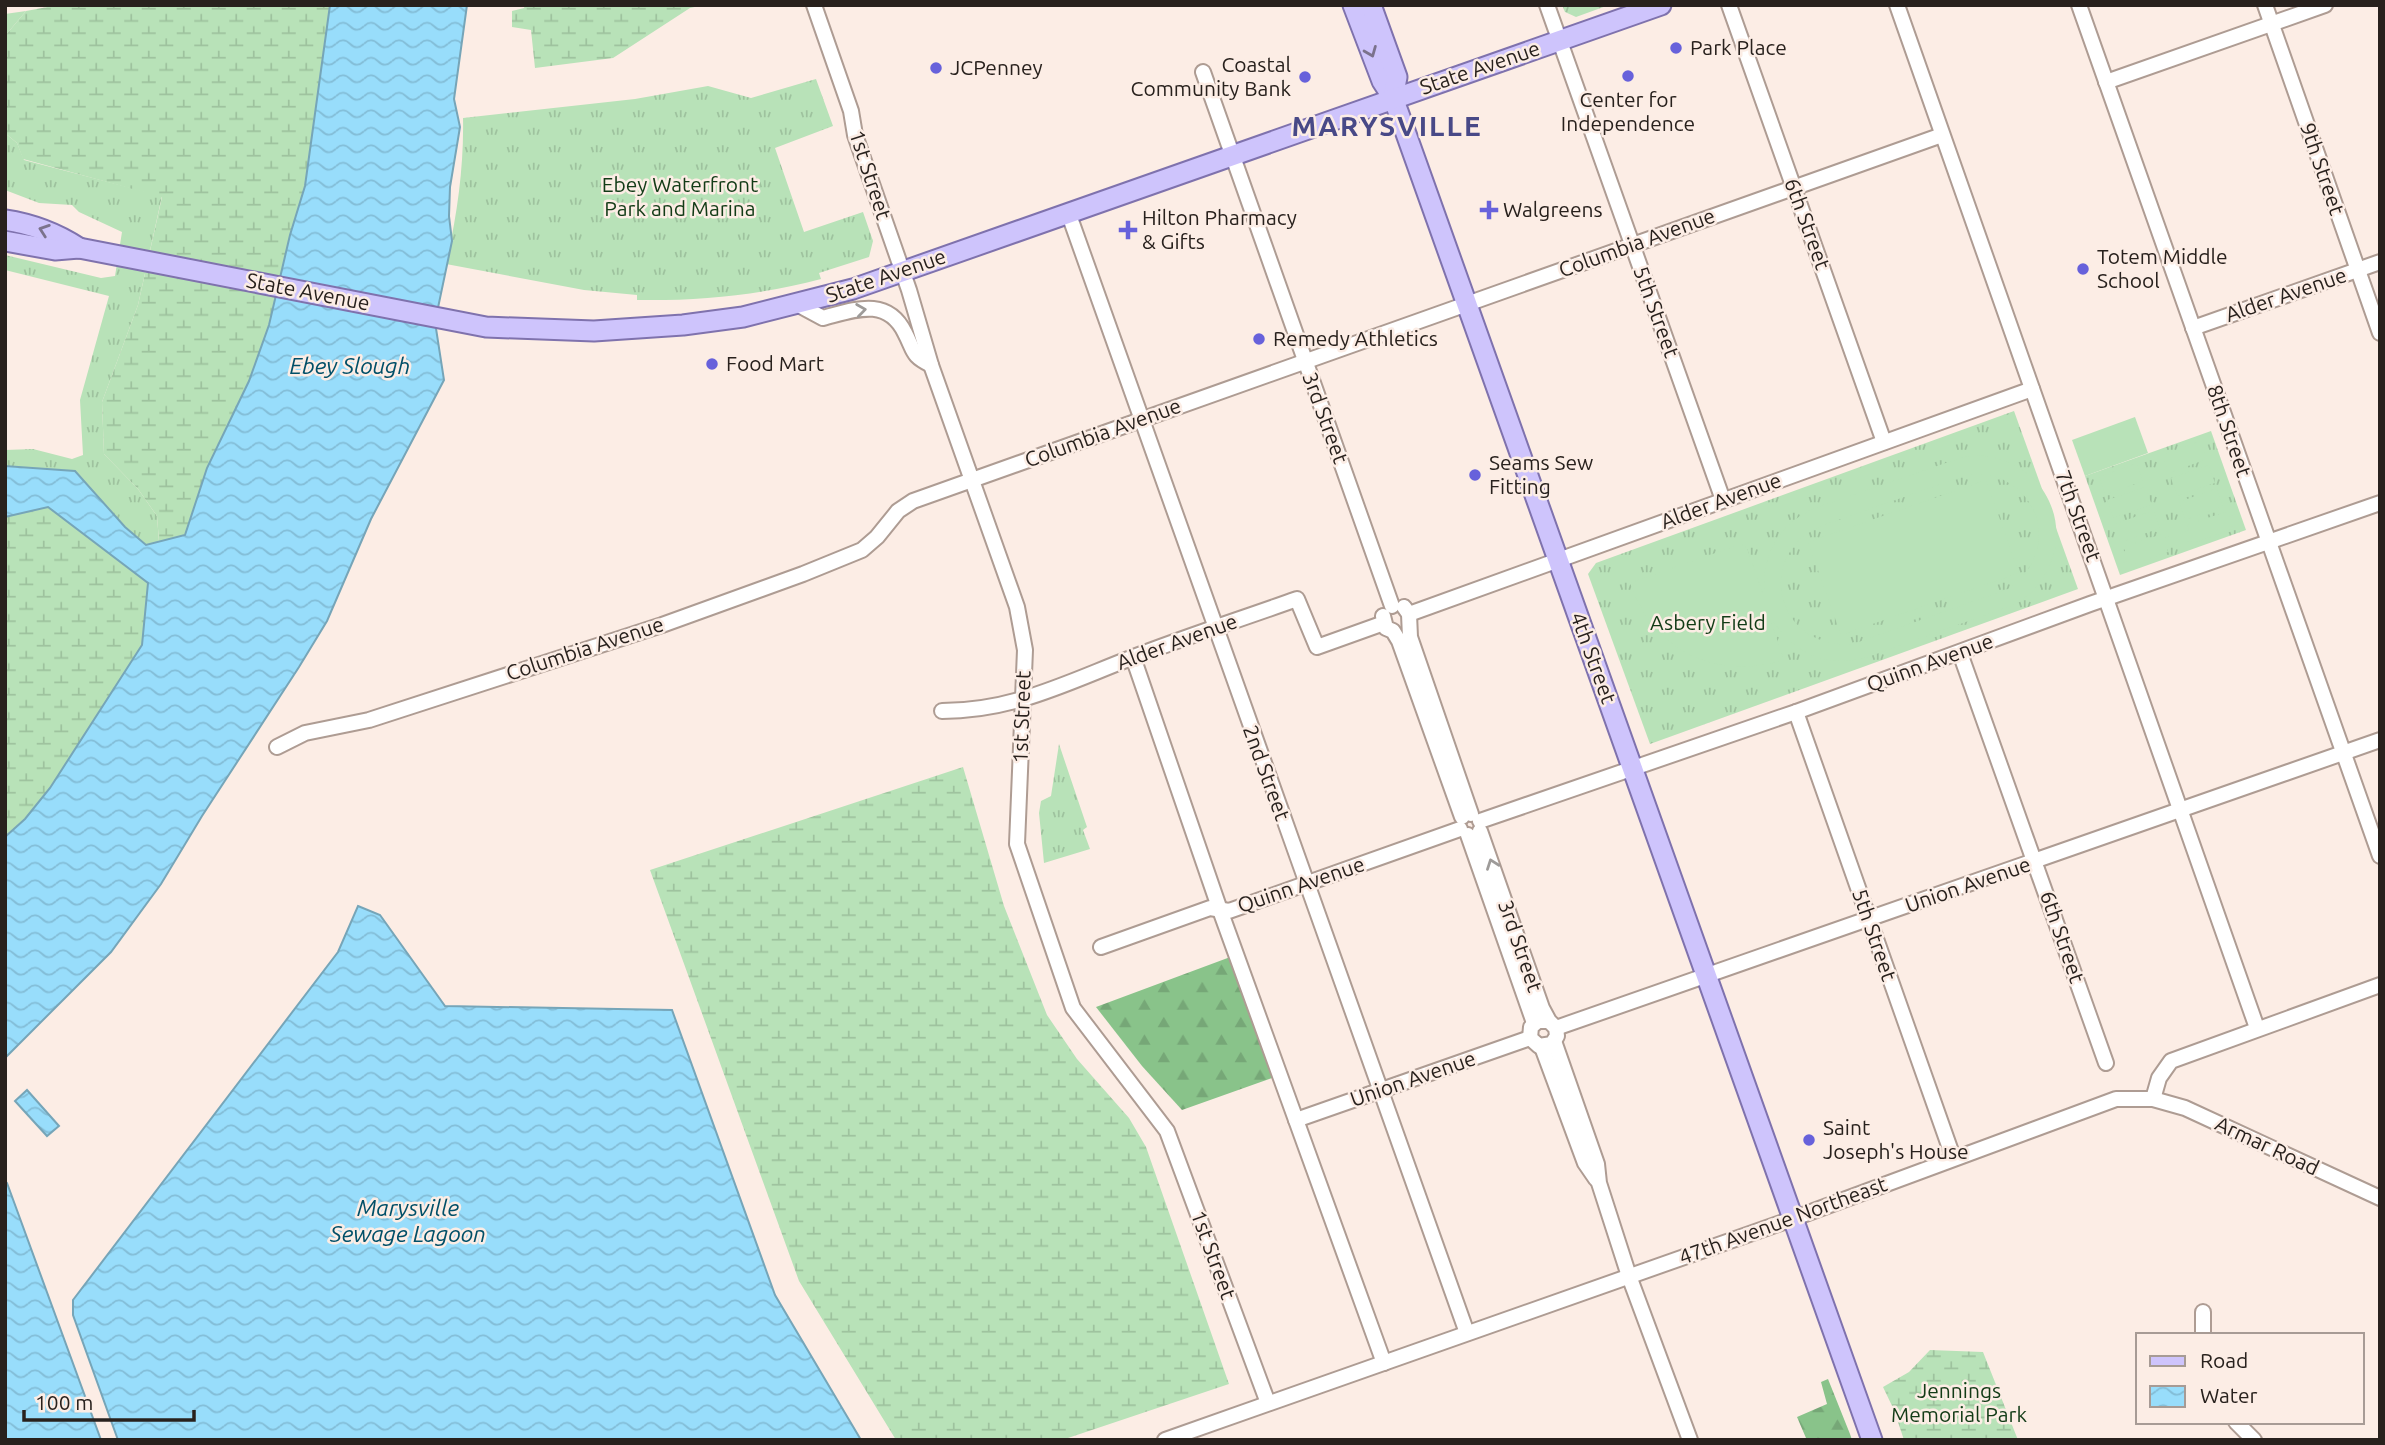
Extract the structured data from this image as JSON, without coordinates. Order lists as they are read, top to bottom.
{
  "streets": {
    "main road": ["State Avenue", "4th Street"],
    "street": [
      "9th Street",
      "1st Street",
      "6th Street",
      "Columbia Avenue",
      "Alder Avenue",
      "5th Street",
      "3rd Street",
      "8th Street",
      "7th Street",
      "Quinn Avenue",
      "2nd Street",
      "Union Avenue",
      "Armar Road",
      "47th Avenue Northeast"
    ]
  },
  "crossings": [
    ["State Avenue", "1st Street"],
    ["State Avenue", "5th Street"],
    ["State Avenue", "3rd Street"],
    ["State Avenue", "4th Street"],
    ["State Avenue", "2nd Street"],
    ["9th Street", "Alder Avenue"],
    ["1st Street", "Columbia Avenue"],
    ["1st Street", "Alder Avenue"],
    ["1st Street", "47th Avenue Northeast"],
    ["6th Street", "Columbia Avenue"],
    ["6th Street", "Alder Avenue"],
    ["6th Street", "Quinn Avenue"],
    ["6th Street", "Union Avenue"],
    ["Columbia Avenue", "5th Street"],
    ["Columbia Avenue", "3rd Street"],
    ["Columbia Avenue", "7th Street"],
    ["Columbia Avenue", "4th Street"],
    ["Columbia Avenue", "2nd Street"],
    ["Alder Avenue", "5th Street"],
    ["Alder Avenue", "3rd Street"],
    ["Alder Avenue", "8th Street"],
    ["Alder Avenue", "7th Street"],
    ["Alder Avenue", "4th Street"],
    ["Alder Avenue", "2nd Street"],
    ["5th Street", "Quinn Avenue"],
    ["5th Street", "Union Avenue"],
    ["5th Street", "47th Avenue Northeast"],
    ["3rd Street", "Quinn Avenue"],
    ["3rd Street", "Union Avenue"],
    ["3rd Street", "47th Avenue Northeast"],
    ["8th Street", "Quinn Avenue"],
    ["8th Street", "Union Avenue"],
    ["7th Street", "Quinn Avenue"],
    ["7th Street", "Union Avenue"],
    ["4th Street", "Quinn Avenue"],
    ["4th Street", "Union Avenue"],
    ["4th Street", "47th Avenue Northeast"],
    ["Quinn Avenue", "2nd Street"],
    ["2nd Street", "Union Avenue"],
    ["2nd Street", "47th Avenue Northeast"],
    ["Armar Road", "47th Avenue Northeast"]
  ],
  "districts": ["MARYSVILLE"],
  "water": ["Ebey Slough", "Marysville Sewage Lagoon"],
  "parks": ["Ebey Waterfront Park and Marina", "Asbery Field", "Jennings Memorial Park"],
  "places": {
    "other": [
      "Park Place",
      "JCPenney",
      "Center for Independence",
      "Coastal Community Bank",
      "Totem Middle School",
      "Remedy Athletics",
      "Food Mart",
      "Seams Sew Fitting",
      "Saint Joseph's House"
    ],
    "health": ["Walgreens", "Hilton Pharmacy & Gifts"]
  },
  "legend": ["Road", "Water"],
  "scale_bar": "100 m"
}
